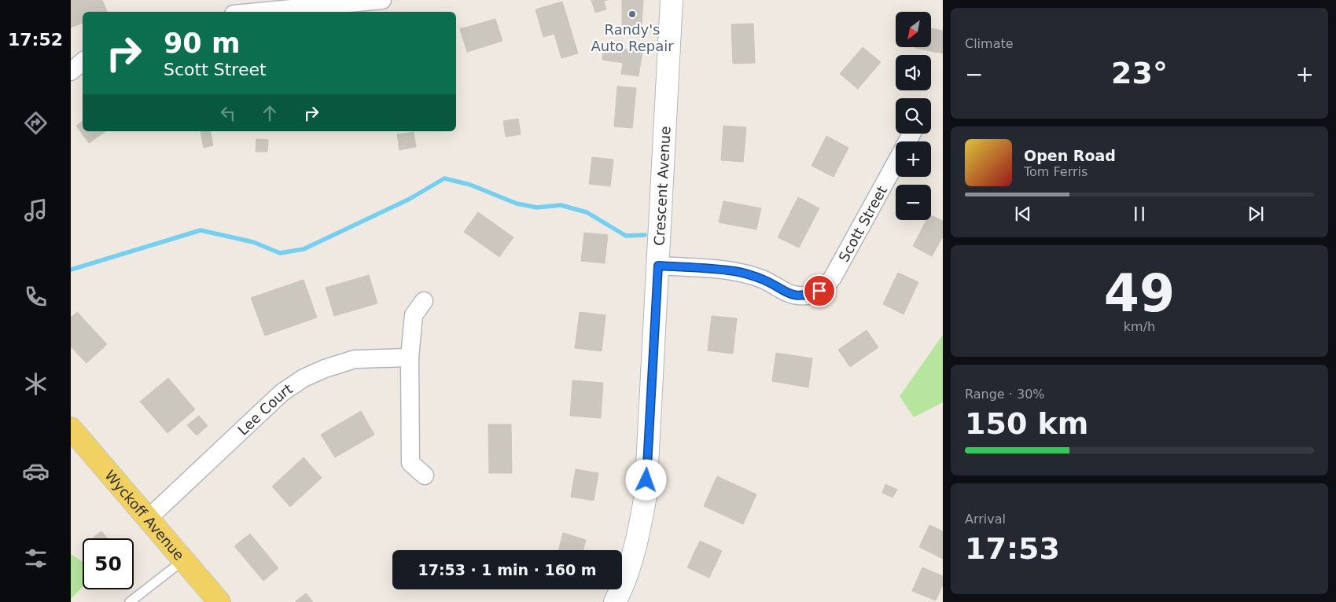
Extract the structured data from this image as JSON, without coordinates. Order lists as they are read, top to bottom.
{
  "streets": {
    "main road": ["Crescent Avenue", "Wyckoff Avenue"],
    "street": ["Scott Street", "Lee Court"]
  },
  "crossings": [
    ["Crescent Avenue", "Scott Street"],
    ["Lee Court", "Wyckoff Avenue"]
  ],
  "places": ["Randy's Auto Repair"],
  "north": "bottom left",
  "page": {
    "tabs": "17:52",
    "tile": [
      "Climate",
      ["49", "km/h"],
      ["Range · 30%", "150 km"],
      ["Arrival", "17:53"]
    ],
    "map_buttons": ["+", "−"],
    "turn": ["90 m", "Scott Street"],
    "heat": ["−", "23°", "+"],
    "song": ["Open Road", "Tom Ferris"],
    "limit": "50",
    "trip": "17:53 · 1 min · 160 m"
  }
}
